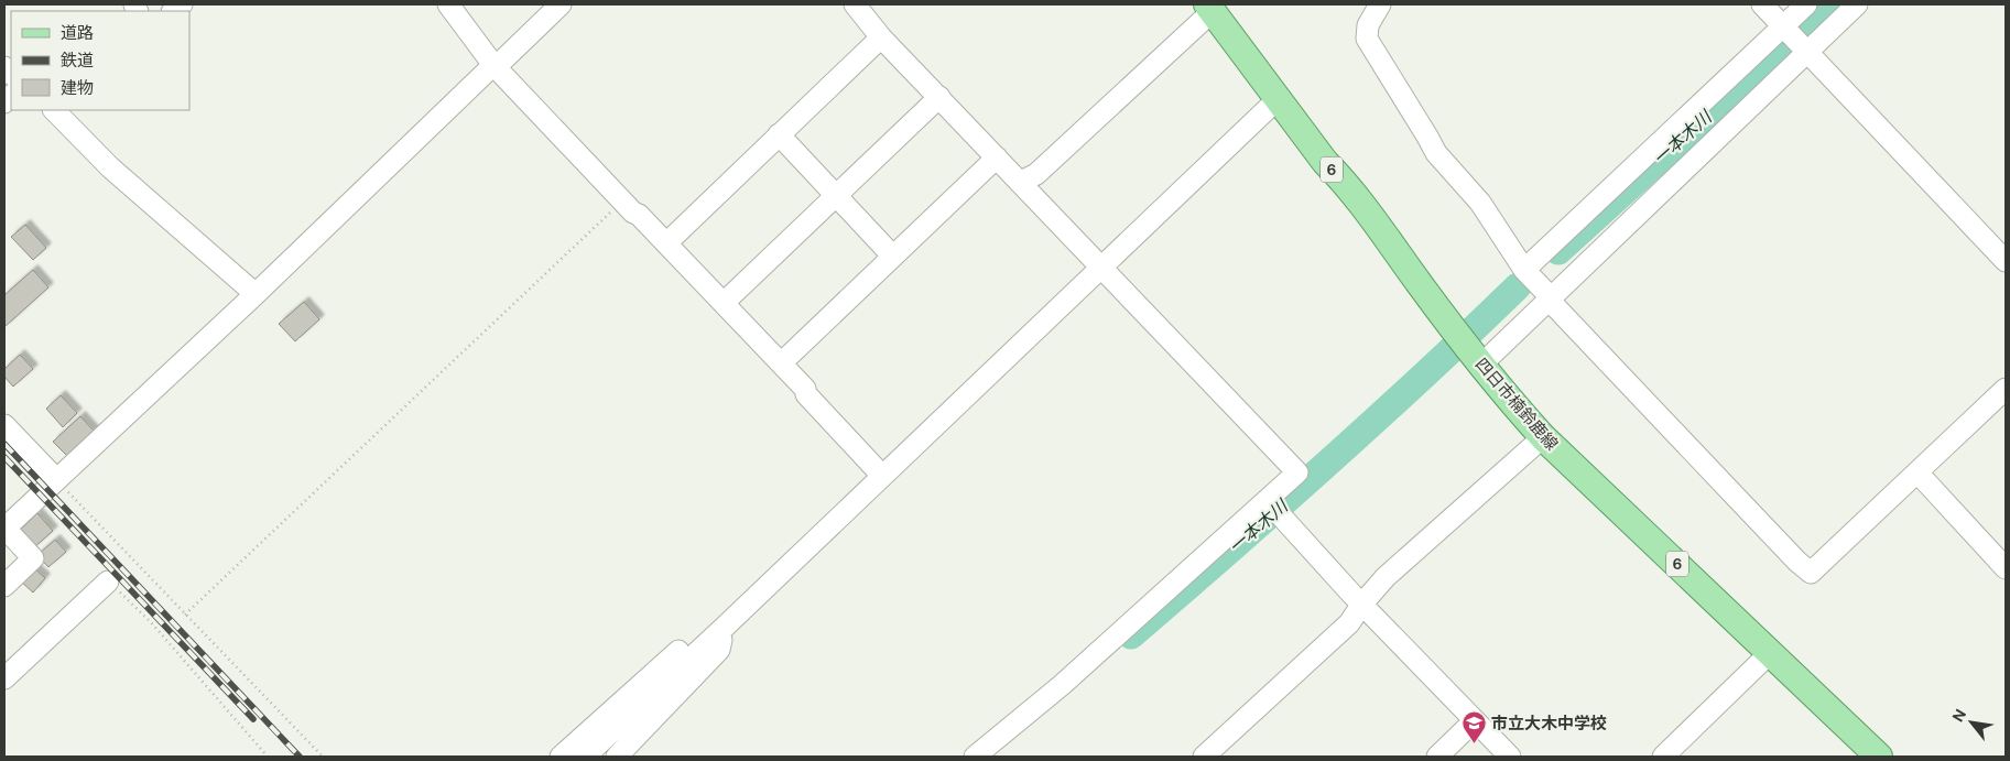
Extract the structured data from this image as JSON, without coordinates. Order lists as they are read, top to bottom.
{
  "streets": {
    "main road": ["6", "四日市楠鈴鹿線"]
  },
  "water": ["一本木川"],
  "places": {
    "school or university": ["市立大木中学校"]
  },
  "legend": ["道路", "鉄道", "建物"],
  "north": "top left"
}
